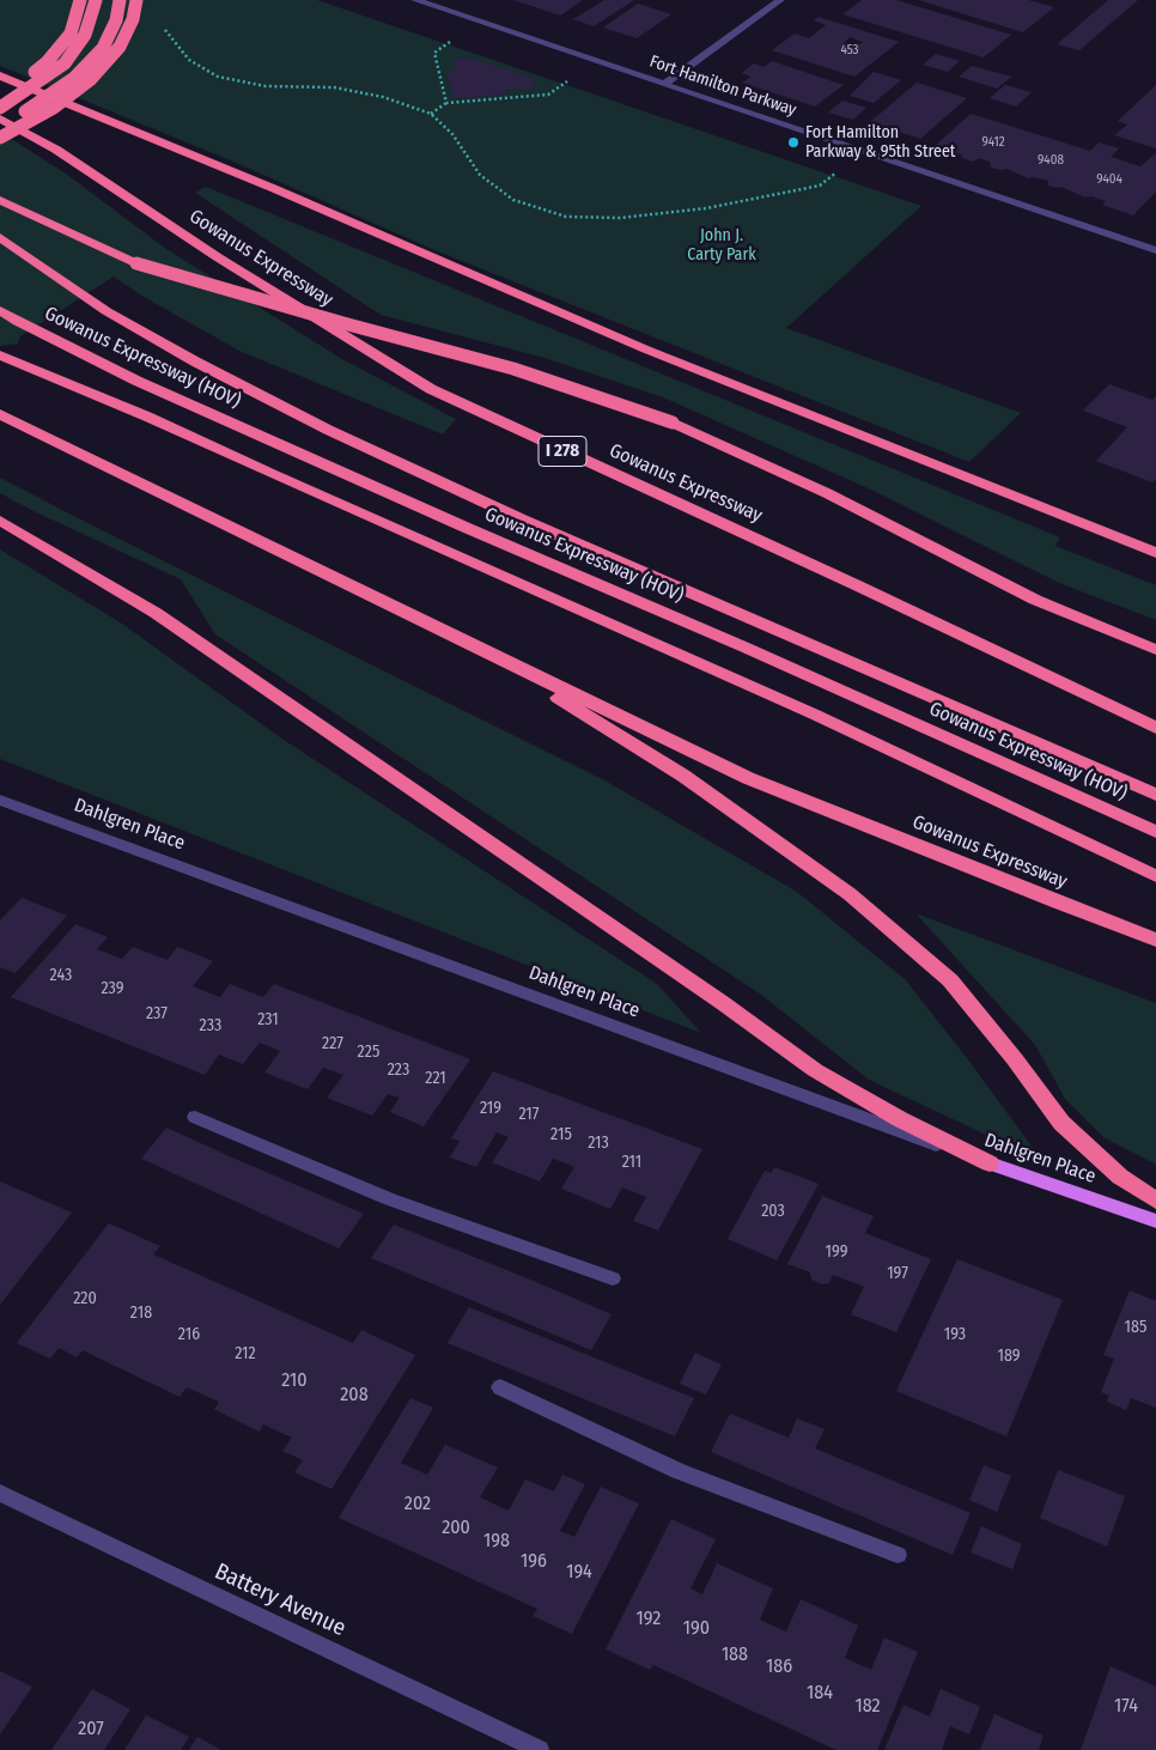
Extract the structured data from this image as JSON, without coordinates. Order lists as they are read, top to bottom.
{
  "streets": {
    "highway": ["Gowanus Expressway", "Gowanus Expressway (HOV)", "I 278"],
    "main road": ["Dahlgren Place"],
    "street": ["Fort Hamilton Parkway", "Battery Avenue"]
  },
  "parks": ["John J. Carty Park"],
  "places": ["Fort Hamilton Parkway & 95th Street"],
  "house_numbers": [
    "453",
    "9412",
    "9408",
    "9404",
    "243",
    "239",
    "237",
    "231",
    "233",
    "227",
    "225",
    "223",
    "221",
    "219",
    "217",
    "215",
    "213",
    "211",
    "203",
    "199",
    "197",
    "220",
    "218",
    "185",
    "216",
    "193",
    "212",
    "189",
    "210",
    "208",
    "202",
    "200",
    "198",
    "196",
    "194",
    "192",
    "190",
    "188",
    "186",
    "184",
    "182",
    "174",
    "207"
  ]
}
